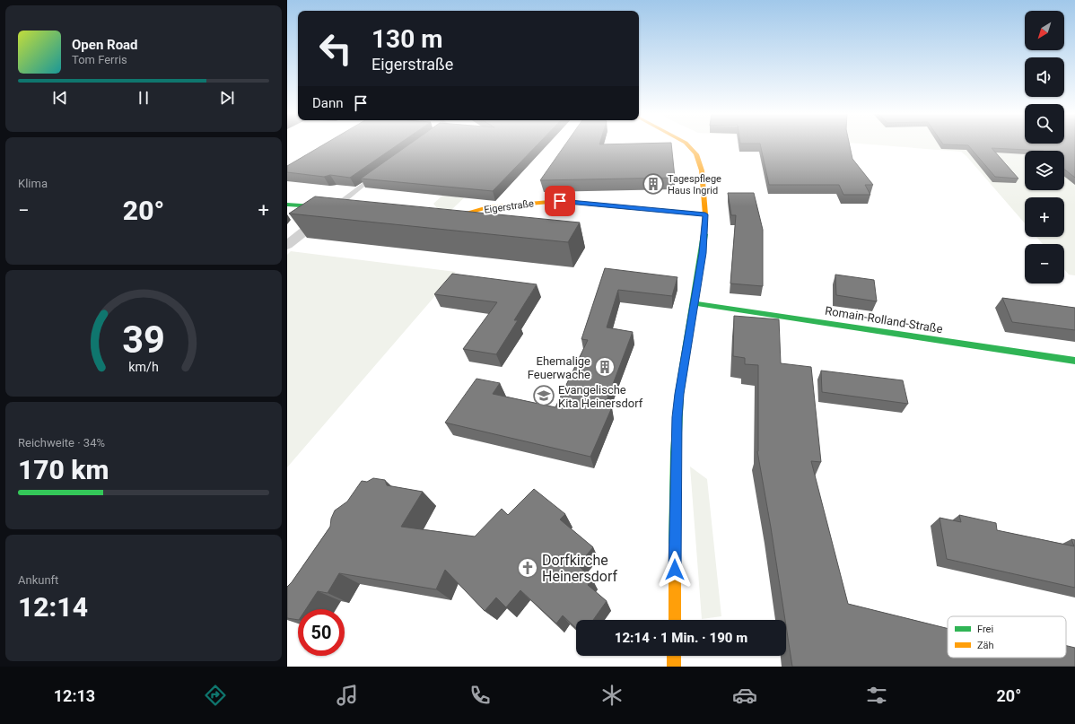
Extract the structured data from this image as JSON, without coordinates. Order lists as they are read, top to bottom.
{
  "streets": {
    "main road": ["Eigerstraße", "Romain-Rolland-Straße"]
  },
  "places": {
    "building": ["Tagespflege Haus Ingrid", "Ehemalige Feuerwache"],
    "school or university": ["Evangelische Kita Heinersdorf"],
    "church": ["Dorfkirche Heinersdorf"]
  },
  "legend": ["Frei", "Zäh"],
  "north": "bottom left",
  "page": {
    "map_buttons": ["+", "−"],
    "turn": ["130 m", "Eigerstraße"],
    "song": ["Open Road", "Tom Ferris"],
    "then": "Dann",
    "tile": [
      "Klima",
      ["Reichweite · 34%", "170 km"],
      ["Ankunft", "12:14"]
    ],
    "heat": ["−", "20°", "+"],
    "limit": "50",
    "trip": "12:14 · 1 Min. · 190 m",
    "tabs": ["12:13", "20°"],
    "gauge": ["39", "km/h"]
  }
}
